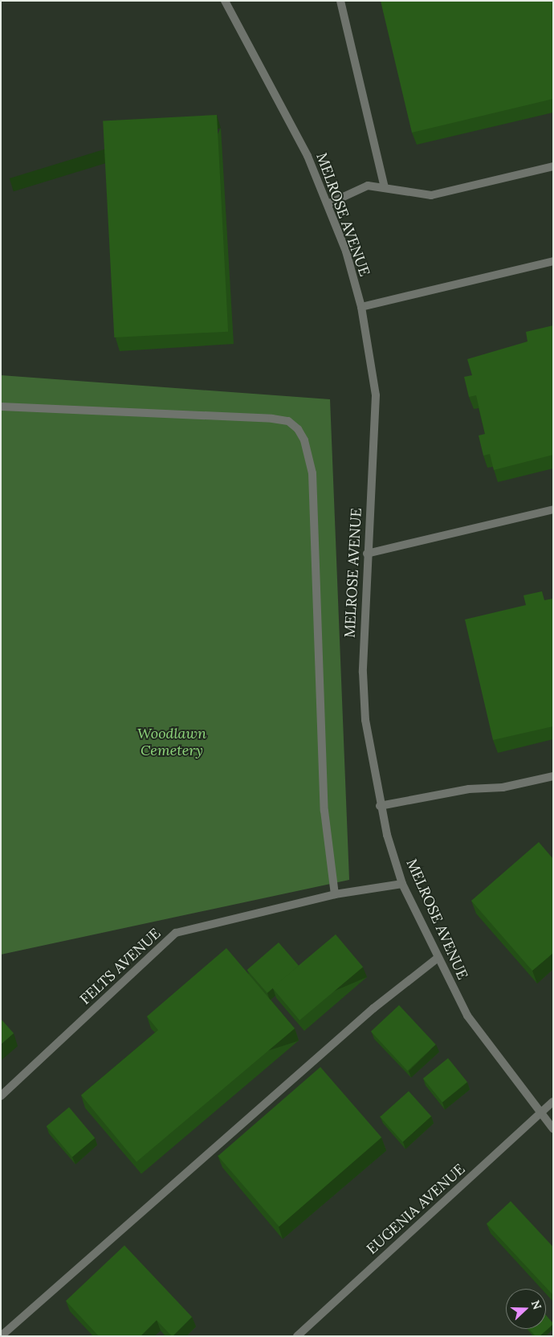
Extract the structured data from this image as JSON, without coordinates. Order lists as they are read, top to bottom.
{
  "streets": {
    "street": ["MELROSE AVENUE", "FELTS AVENUE", "EUGENIA AVENUE"]
  },
  "crossings": [
    ["MELROSE AVENUE", "FELTS AVENUE"],
    ["MELROSE AVENUE", "EUGENIA AVENUE"]
  ],
  "parks": ["Woodlawn Cemetery"],
  "north": "right"
}
